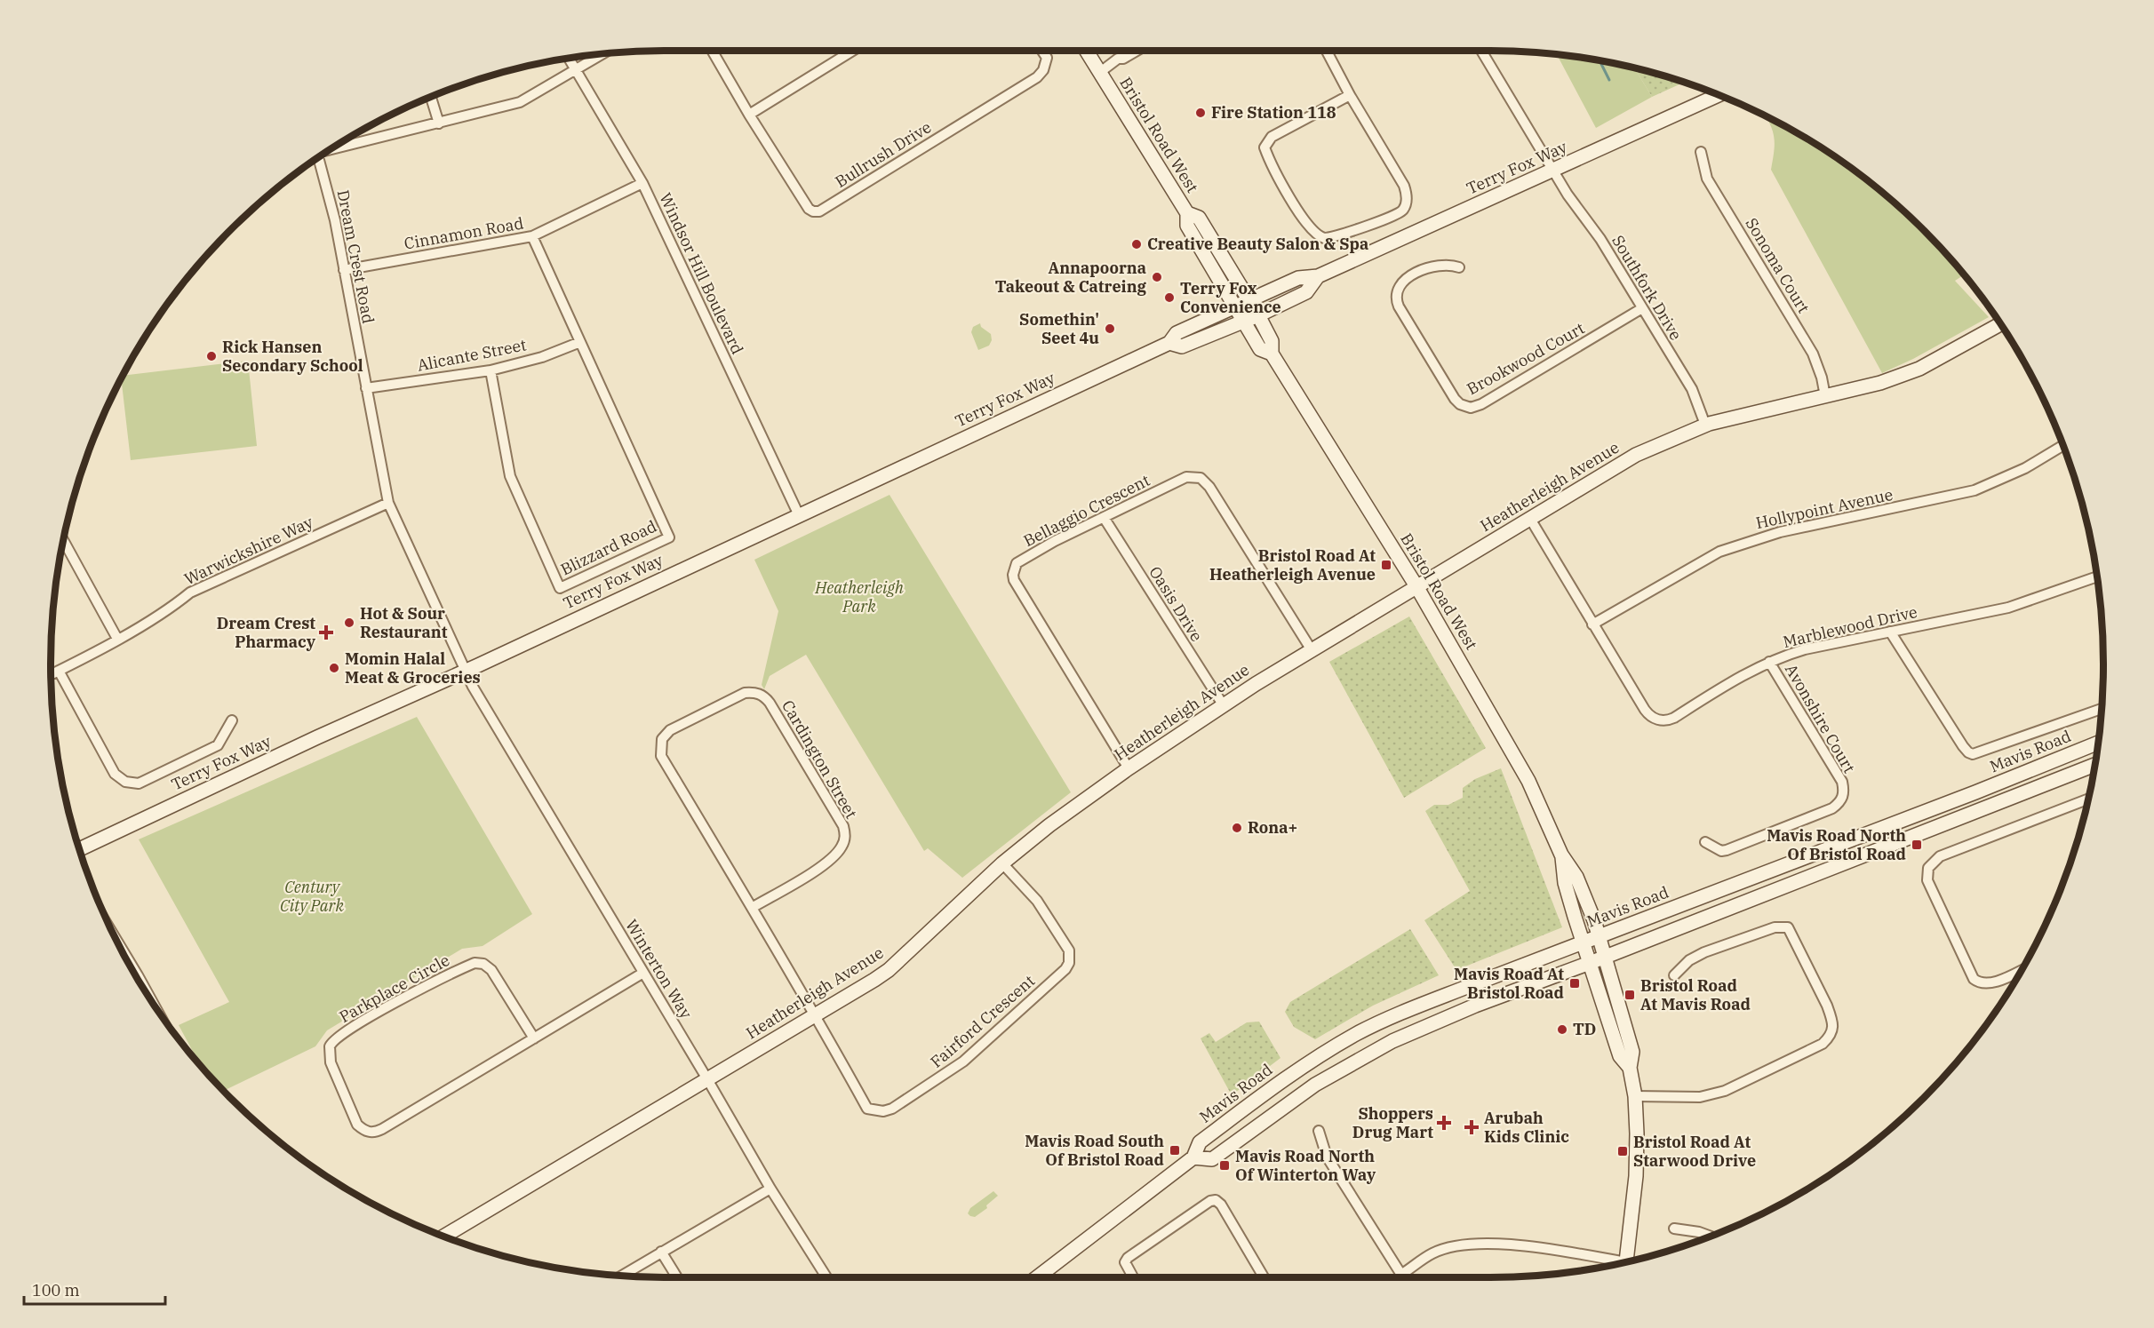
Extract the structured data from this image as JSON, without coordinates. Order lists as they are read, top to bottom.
{
  "streets": {
    "street": [
      "Bristol Road West",
      "Bullrush Drive",
      "Terry Fox Way",
      "Cinnamon Road",
      "Dream Crest Road",
      "Sonoma Court",
      "Windsor Hill Boulevard",
      "Southfork Drive",
      "Alicante Street",
      "Brookwood Court",
      "Heatherleigh Avenue",
      "Hollypoint Avenue",
      "Bellaggio Crescent",
      "Blizzard Road",
      "Warwickshire Way",
      "Oasis Drive",
      "Marblewood Drive",
      "Avonshire Court",
      "Mavis Road",
      "Cardington Street",
      "Winterton Way",
      "Parkplace Circle",
      "Fairford Crescent"
    ]
  },
  "crossings": [
    ["Bristol Road West", "Terry Fox Way"],
    ["Bristol Road West", "Heatherleigh Avenue"],
    ["Bristol Road West", "Mavis Road"],
    ["Terry Fox Way", "Dream Crest Road"],
    ["Terry Fox Way", "Windsor Hill Boulevard"],
    ["Terry Fox Way", "Southfork Drive"],
    ["Terry Fox Way", "Winterton Way"],
    ["Cinnamon Road", "Dream Crest Road"],
    ["Cinnamon Road", "Windsor Hill Boulevard"],
    ["Cinnamon Road", "Blizzard Road"],
    ["Dream Crest Road", "Alicante Street"],
    ["Dream Crest Road", "Warwickshire Way"],
    ["Dream Crest Road", "Winterton Way"],
    ["Sonoma Court", "Heatherleigh Avenue"],
    ["Southfork Drive", "Brookwood Court"],
    ["Southfork Drive", "Heatherleigh Avenue"],
    ["Alicante Street", "Blizzard Road"],
    ["Heatherleigh Avenue", "Bellaggio Crescent"],
    ["Heatherleigh Avenue", "Oasis Drive"],
    ["Heatherleigh Avenue", "Marblewood Drive"],
    ["Heatherleigh Avenue", "Cardington Street"],
    ["Heatherleigh Avenue", "Winterton Way"],
    ["Heatherleigh Avenue", "Fairford Crescent"],
    ["Hollypoint Avenue", "Marblewood Drive"],
    ["Bellaggio Crescent", "Oasis Drive"],
    ["Marblewood Drive", "Avonshire Court"],
    ["Cardington Street", "Fairford Crescent"],
    ["Winterton Way", "Parkplace Circle"]
  ],
  "parks": ["Heatherleigh Park", "Century City Park"],
  "places": {
    "other": [
      "Fire Station 118",
      "Creative Beauty Salon & Spa",
      "Annapoorna Takeout & Catreing",
      "Terry Fox Convenience",
      "Somethin' Seet 4u",
      "Rick Hansen Secondary School",
      "Hot & Sour Restaurant",
      "Momin Halal Meat & Groceries",
      "Rona+",
      "TD"
    ],
    "transit": [
      "Bristol Road At Heatherleigh Avenue",
      "Mavis Road North Of Bristol Road",
      "Mavis Road At Bristol Road",
      "Bristol Road At Mavis Road",
      "Mavis Road South Of Bristol Road",
      "Bristol Road At Starwood Drive",
      "Mavis Road North Of Winterton Way"
    ],
    "health": ["Dream Crest Pharmacy", "Shoppers Drug Mart", "Arubah Kids Clinic"]
  },
  "scale_bar": "100 m"
}
